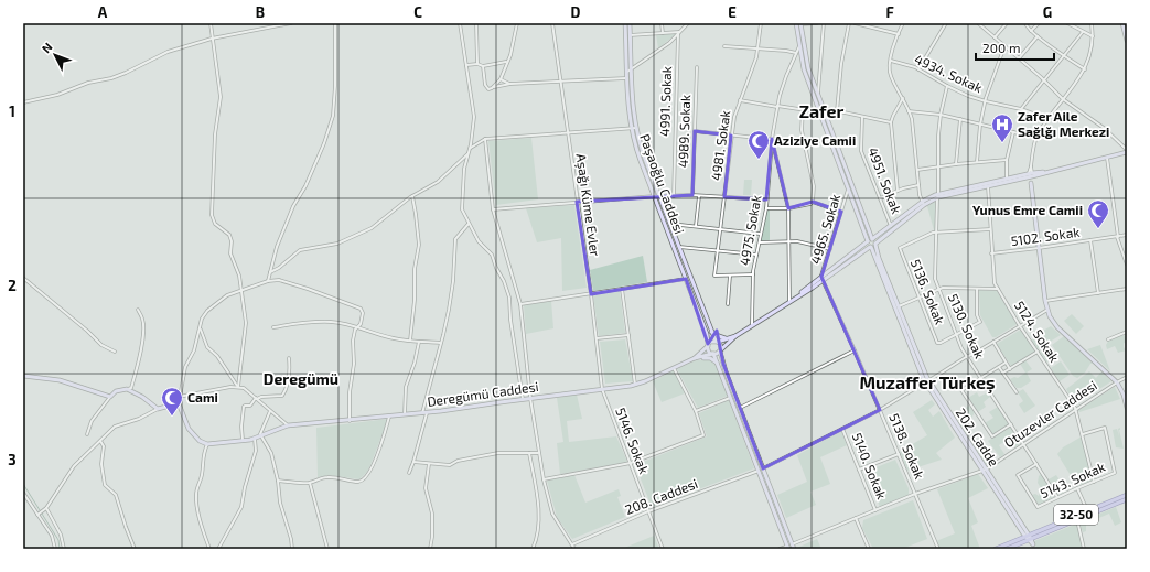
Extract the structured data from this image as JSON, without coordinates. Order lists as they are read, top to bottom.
{
  "streets": {
    "main road": ["32-50"],
    "street": [
      "4934. Sokak",
      "4991. Sokak",
      "4989. Sokak",
      "4981. Sokak",
      "4951. Sokak",
      "Paşaoğlu Caddesi",
      "Aşağı Küme Evler",
      "4965. Sokak",
      "4975. Sokak",
      "5102. Sokak",
      "5136. Sokak",
      "5130. Sokak",
      "5124. Sokak",
      "Deregümü Caddesi",
      "Otuzevler Caddesi",
      "202. Cadde",
      "5146. Sokak",
      "5138. Sokak",
      "5140. Sokak",
      "5143. Sokak",
      "208. Caddesi"
    ]
  },
  "crossings": [
    ["4934. Sokak", "5130. Sokak"],
    ["Paşaoğlu Caddesi", "Deregümü Caddesi"],
    ["Aşağı Küme Evler", "Deregümü Caddesi"],
    ["Aşağı Küme Evler", "5146. Sokak"],
    ["4965. Sokak", "5138. Sokak"],
    ["5102. Sokak", "5124. Sokak"],
    ["5136. Sokak", "5130. Sokak"],
    ["5130. Sokak", "Otuzevler Caddesi"],
    ["5130. Sokak", "5143. Sokak"],
    ["5130. Sokak", "208. Caddesi"],
    ["5124. Sokak", "Otuzevler Caddesi"],
    ["5124. Sokak", "5143. Sokak"],
    ["Deregümü Caddesi", "5146. Sokak"],
    ["Otuzevler Caddesi", "202. Cadde"],
    ["Otuzevler Caddesi", "5138. Sokak"],
    ["Otuzevler Caddesi", "5140. Sokak"],
    ["202. Cadde", "208. Caddesi"],
    ["202. Cadde", "32-50"],
    ["5146. Sokak", "208. Caddesi"],
    ["5138. Sokak", "208. Caddesi"],
    ["5140. Sokak", "208. Caddesi"]
  ],
  "districts": ["Zafer", "Deregümü", "Muzaffer Türkeş"],
  "places": {
    "hospital": ["Zafer Aile Sağlğı Merkezi"],
    "mosque": ["Aziziye Camii", "Yunus Emre Camii", "Cami"]
  },
  "scale_bar": "200 m",
  "north": "top left",
  "grid": {
    "columns": [
      "A",
      "B",
      "C",
      "D",
      "E",
      "F",
      "G"
    ],
    "rows": ["1", "2", "3"]
  }
}
